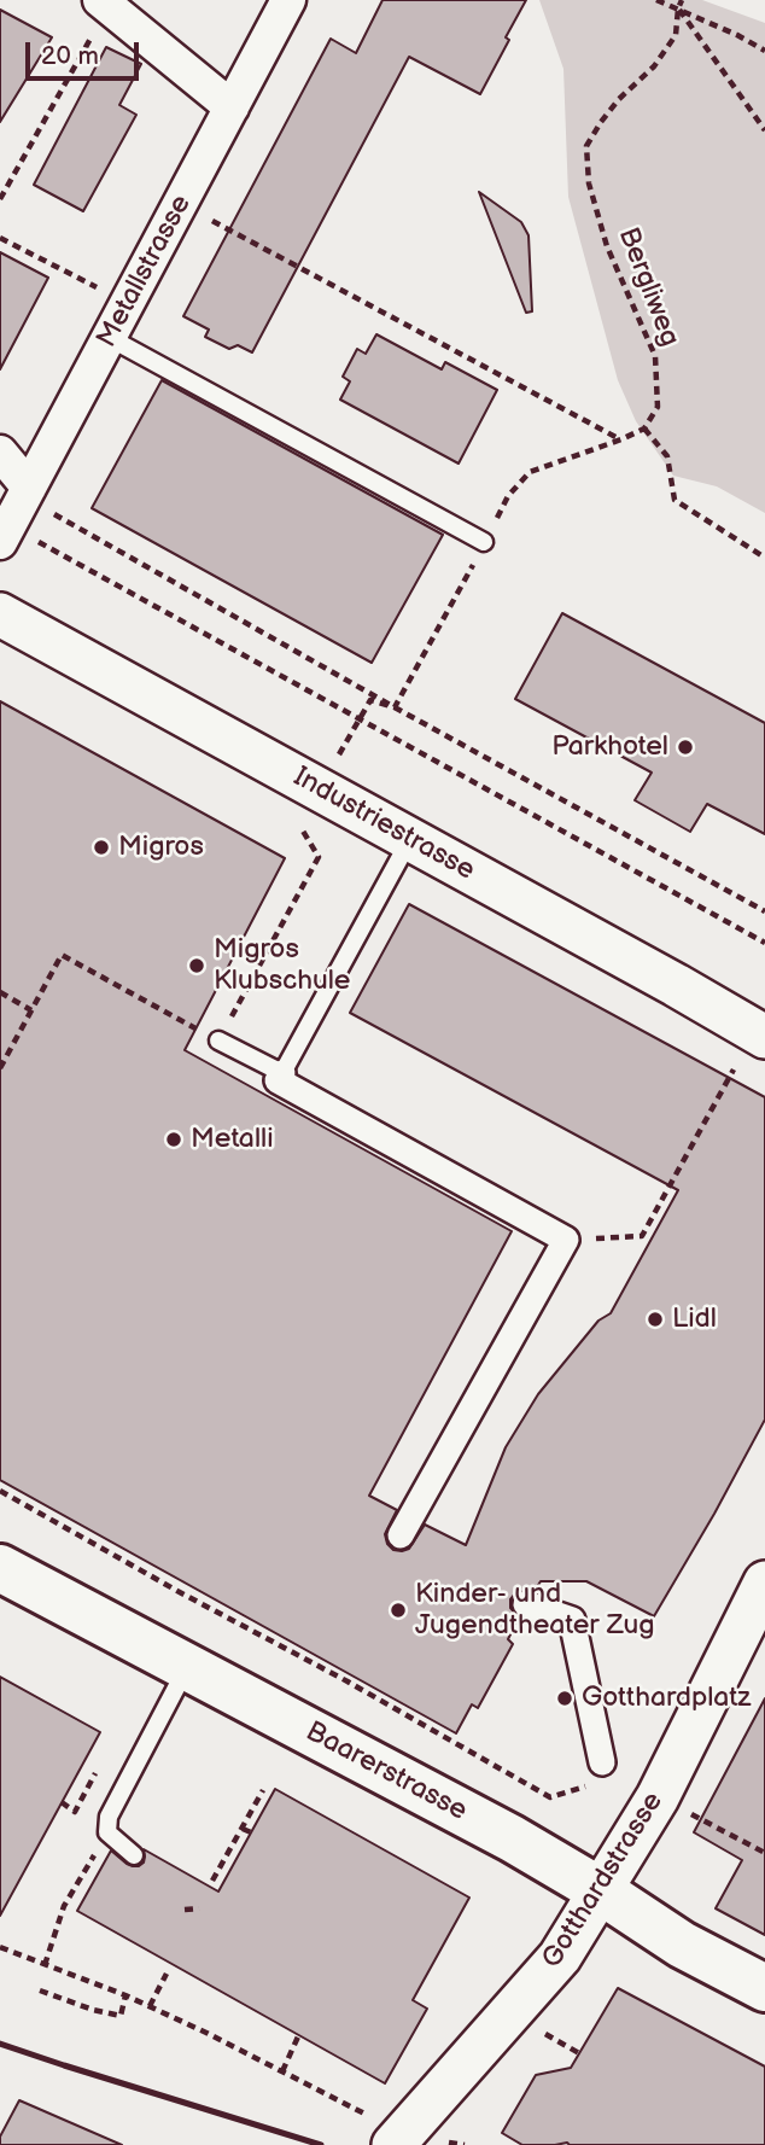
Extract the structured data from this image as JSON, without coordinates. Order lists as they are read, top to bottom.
{
  "streets": {
    "main road": ["Baarerstrasse"],
    "street": ["Metallstrasse", "Industriestrasse", "Gotthardstrasse"],
    "path": ["Bergliweg"]
  },
  "crossings": [
    ["Baarerstrasse", "Gotthardstrasse"]
  ],
  "places": [
    "Parkhotel",
    "Migros",
    "Migros Klubschule",
    "Metalli",
    "Lidl",
    "Kinder- und Jugendtheater Zug",
    "Gotthardplatz"
  ],
  "scale_bar": "20 m"
}
